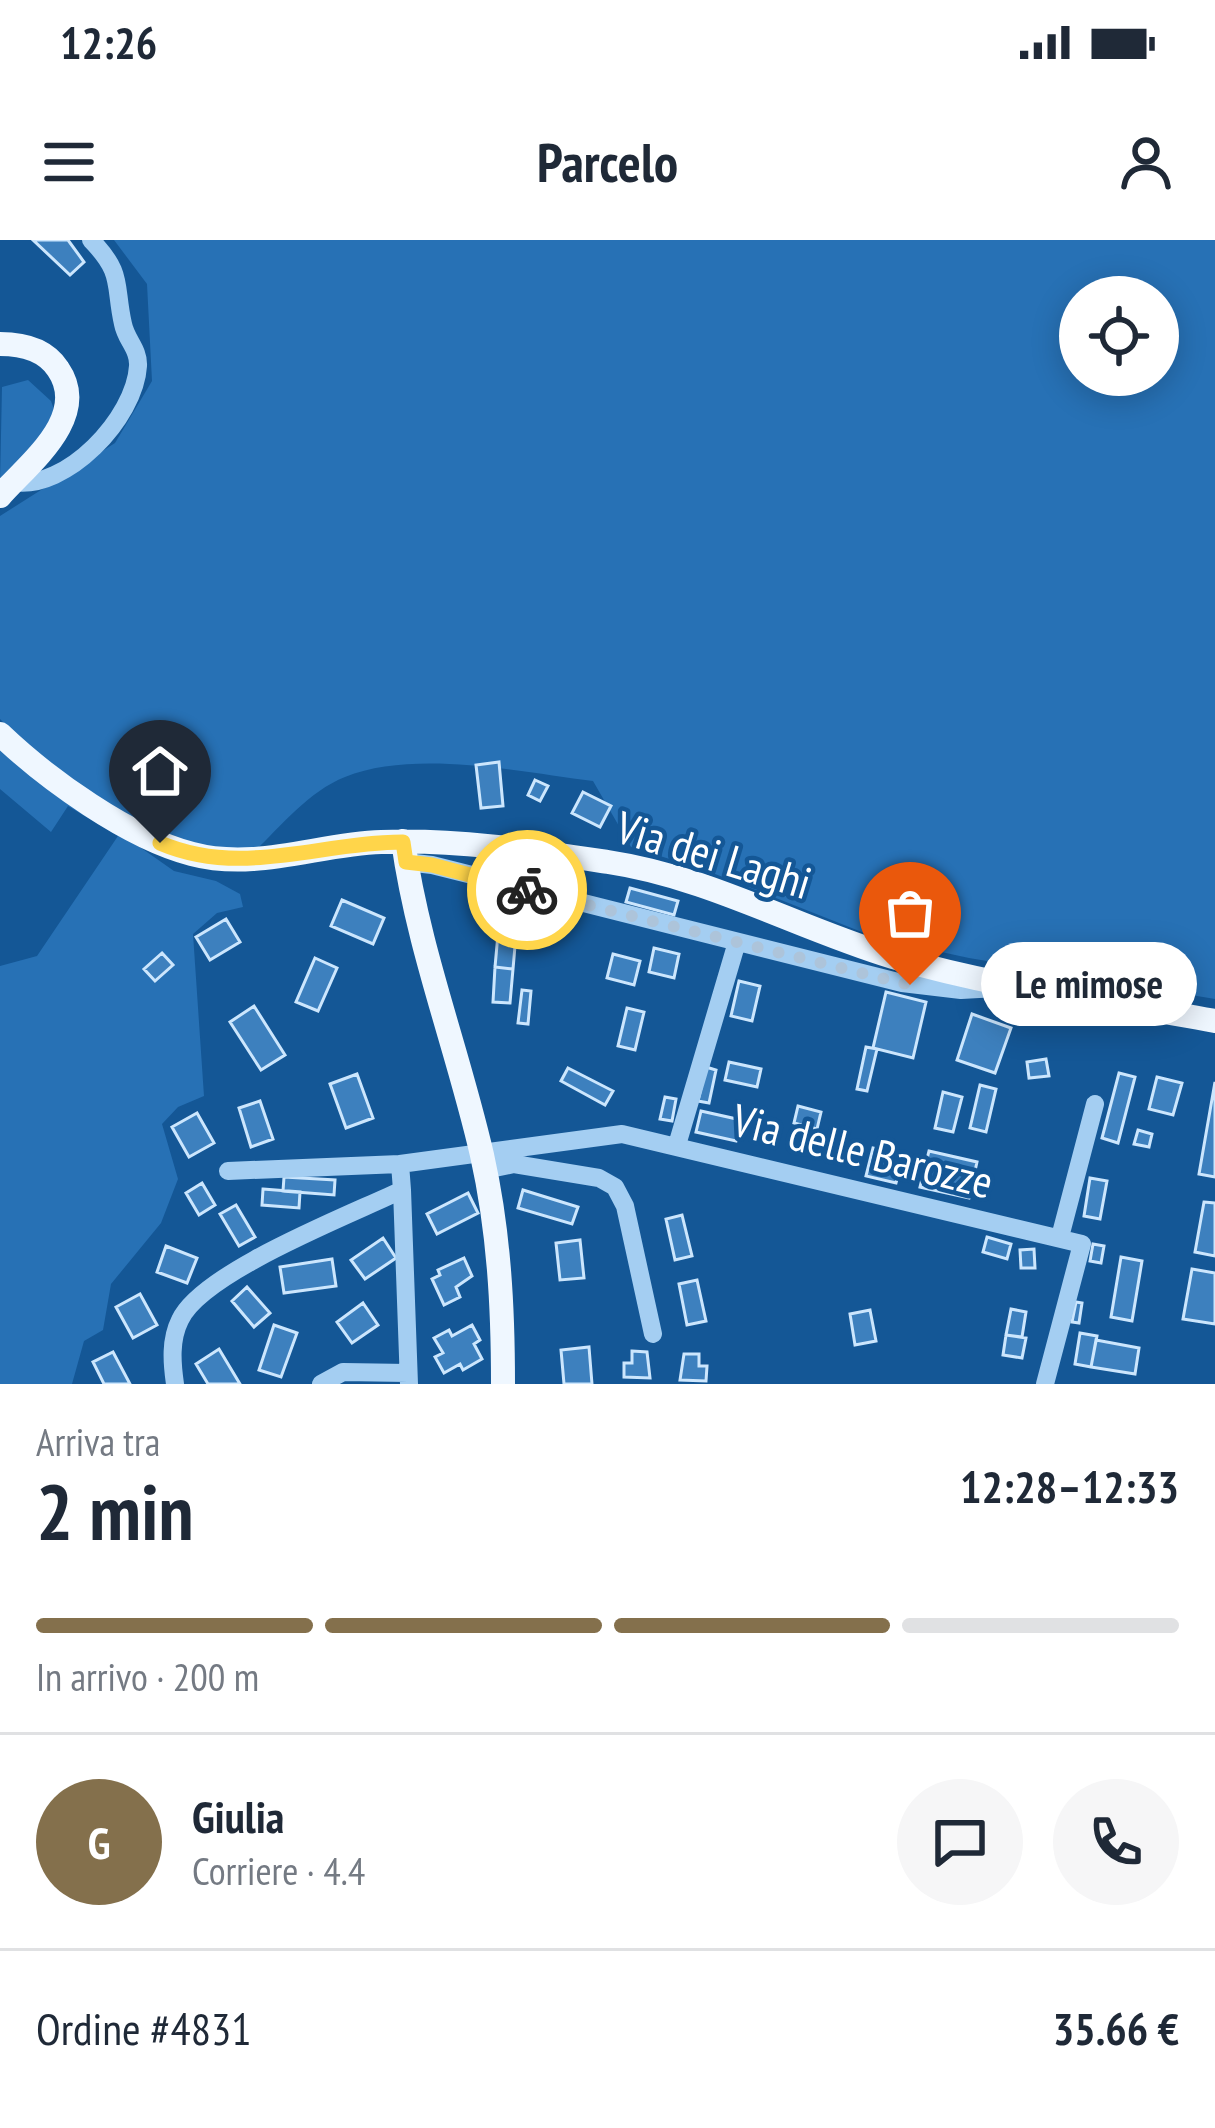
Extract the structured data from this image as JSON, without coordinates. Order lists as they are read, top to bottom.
{
  "streets": {
    "main road": ["Via dei Laghi"],
    "street": ["Via delle Barozze"]
  },
  "places": ["Le mimose"],
  "page": {
    "status": "12:26",
    "header": "Parcelo",
    "bubble": "Le mimose",
    "heading": ["2 min", "Arriva tra", "12:28–12:33"],
    "panel": [
      "Giulia",
      "Corriere · 4.4",
      "Ordine #4831",
      "35.66 €"
    ],
    "bar": "In arrivo · 200 m",
    "round": "G"
  }
}
